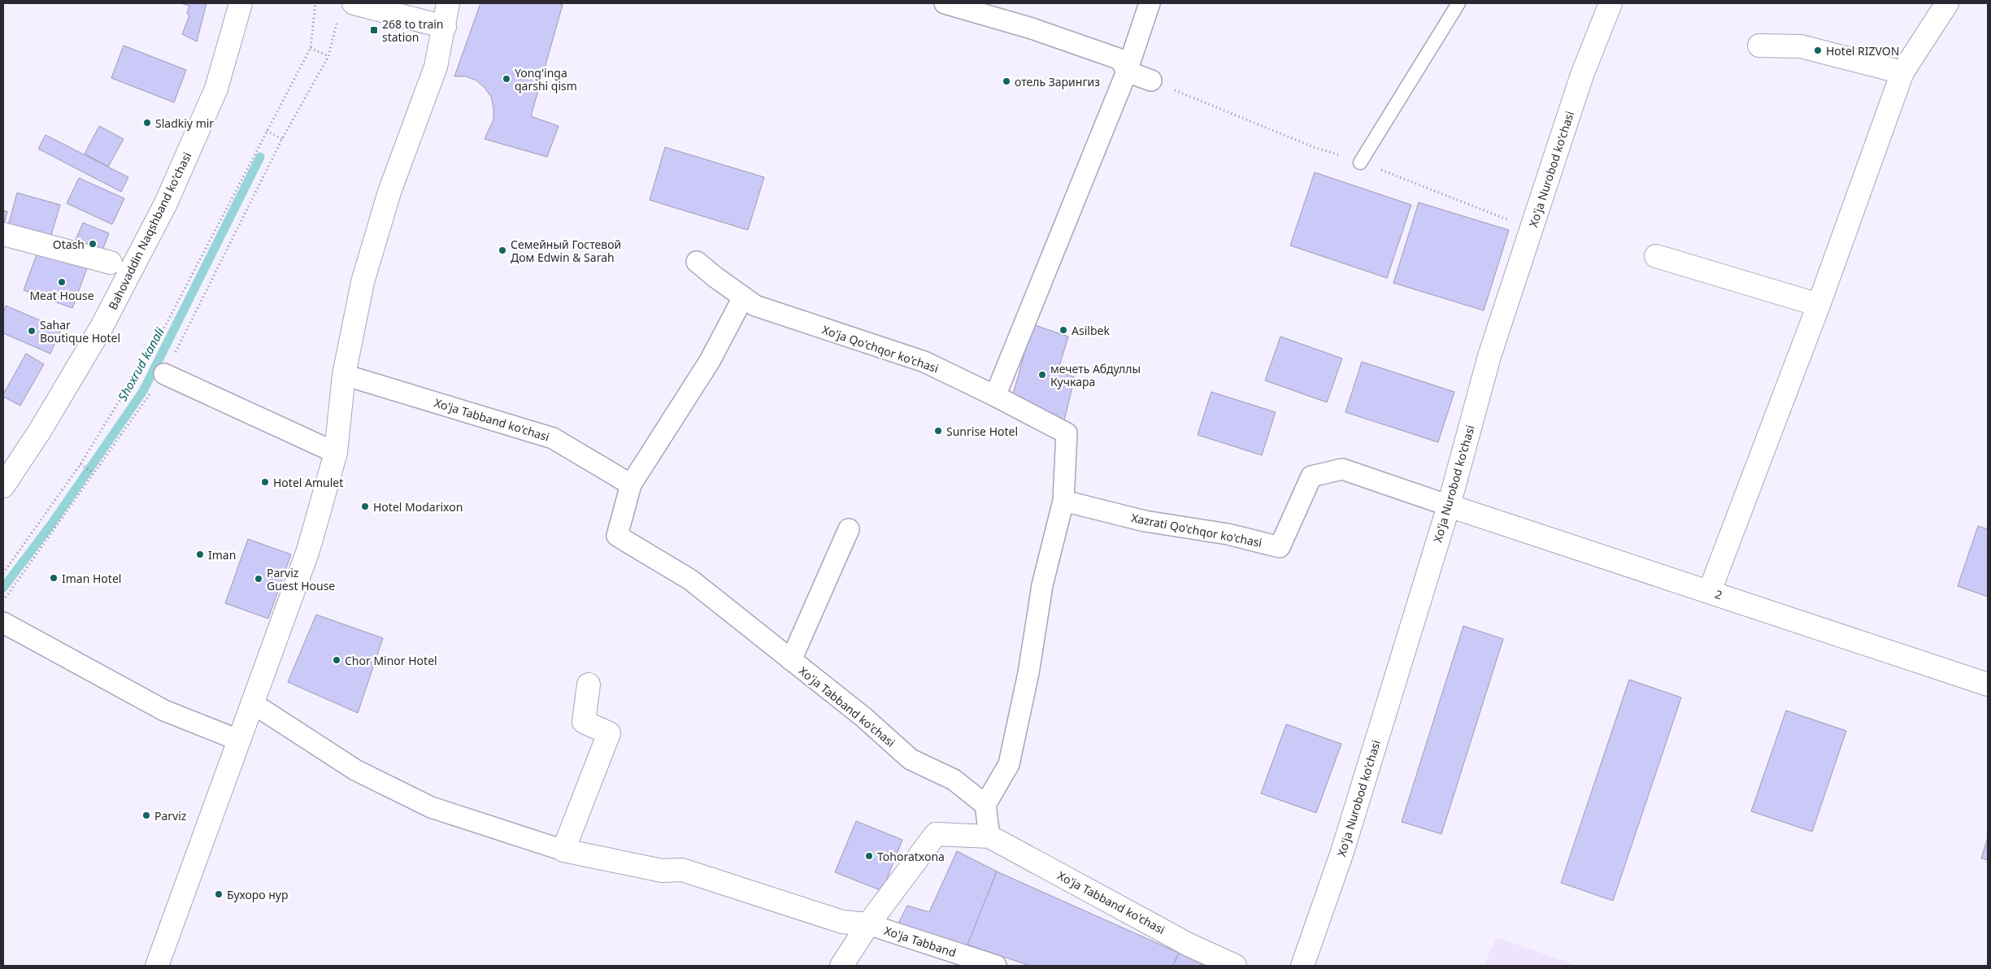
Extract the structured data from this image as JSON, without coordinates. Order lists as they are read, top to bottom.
{
  "streets": {
    "street": [
      "Xo'ja Nurobod ko'chasi",
      "Bahovaddin Naqshband ko'chasi",
      "Xo'ja Qo'chqor ko'chasi",
      "Xo'ja Tabband ko'chasi",
      "Xazrati Qo'chqor ko'chasi",
      "2",
      "Xo'ja Tabband"
    ]
  },
  "crossings": [
    ["Xo'ja Nurobod ko'chasi", "Xazrati Qo'chqor ko'chasi"],
    ["Xo'ja Nurobod ko'chasi", "2"],
    ["Xo'ja Qo'chqor ko'chasi", "Xazrati Qo'chqor ko'chasi"],
    ["Xazrati Qo'chqor ko'chasi", "2"]
  ],
  "water": ["Shoxrud kanali"],
  "places": {
    "transit": ["268 to train station"],
    "other": [
      "Hotel RIZVON",
      "Yong'inga qarshi qism",
      "отель Зарингиз",
      "Sladkiy mir",
      "Otash",
      "Семейный Гостевой Дом Edwin & Sarah",
      "Meat House",
      "Asilbek",
      "Sahar Boutique Hotel",
      "мечеть Абдуллы Кучкара",
      "Sunrise Hotel",
      "Hotel Amulet",
      "Hotel Modarixon",
      "Iman",
      "Iman Hotel",
      "Parviz Guest House",
      "Chor Minor Hotel",
      "Parviz",
      "Tohoratxona",
      "Бухоро нур"
    ]
  }
}
